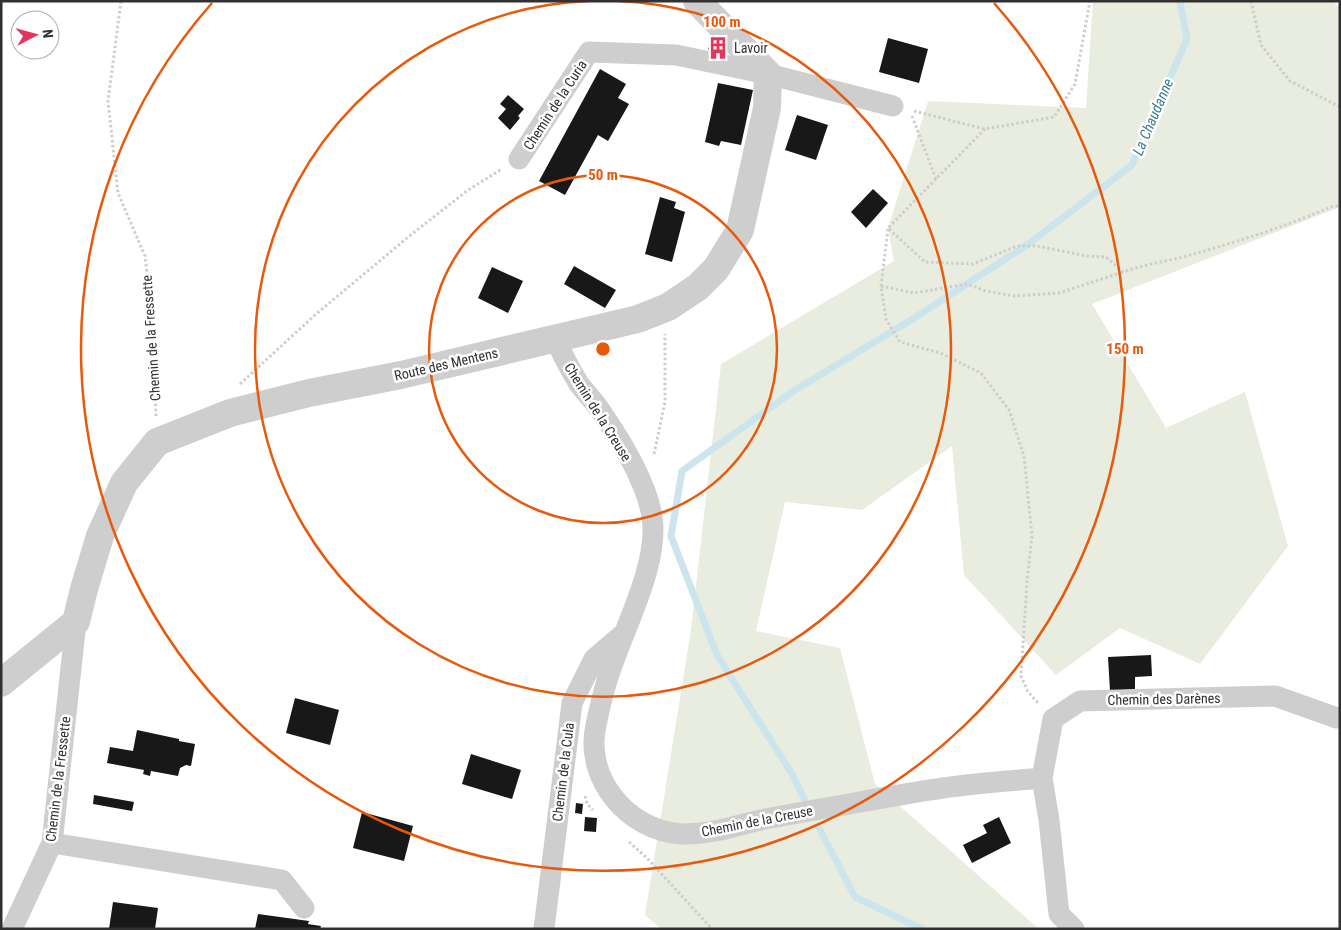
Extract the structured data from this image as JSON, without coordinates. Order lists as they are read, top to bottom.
{
  "streets": {
    "street": [
      "Chemin de la Curia",
      "Chemin de la Fressette",
      "Route des Mentens",
      "Chemin de la Creuse",
      "Chemin des Darènes",
      "Chemin de la Cula"
    ]
  },
  "crossings": [
    ["Chemin de la Curia", "Route des Mentens"],
    ["Chemin de la Fressette", "Route des Mentens"],
    ["Route des Mentens", "Chemin de la Creuse"],
    ["Chemin de la Creuse", "Chemin de la Cula"]
  ],
  "water": ["La Chaudanne"],
  "places": {
    "building": ["Lavoir"]
  },
  "north": "right",
  "rings": ["100 m", "50 m", "150 m"]
}
